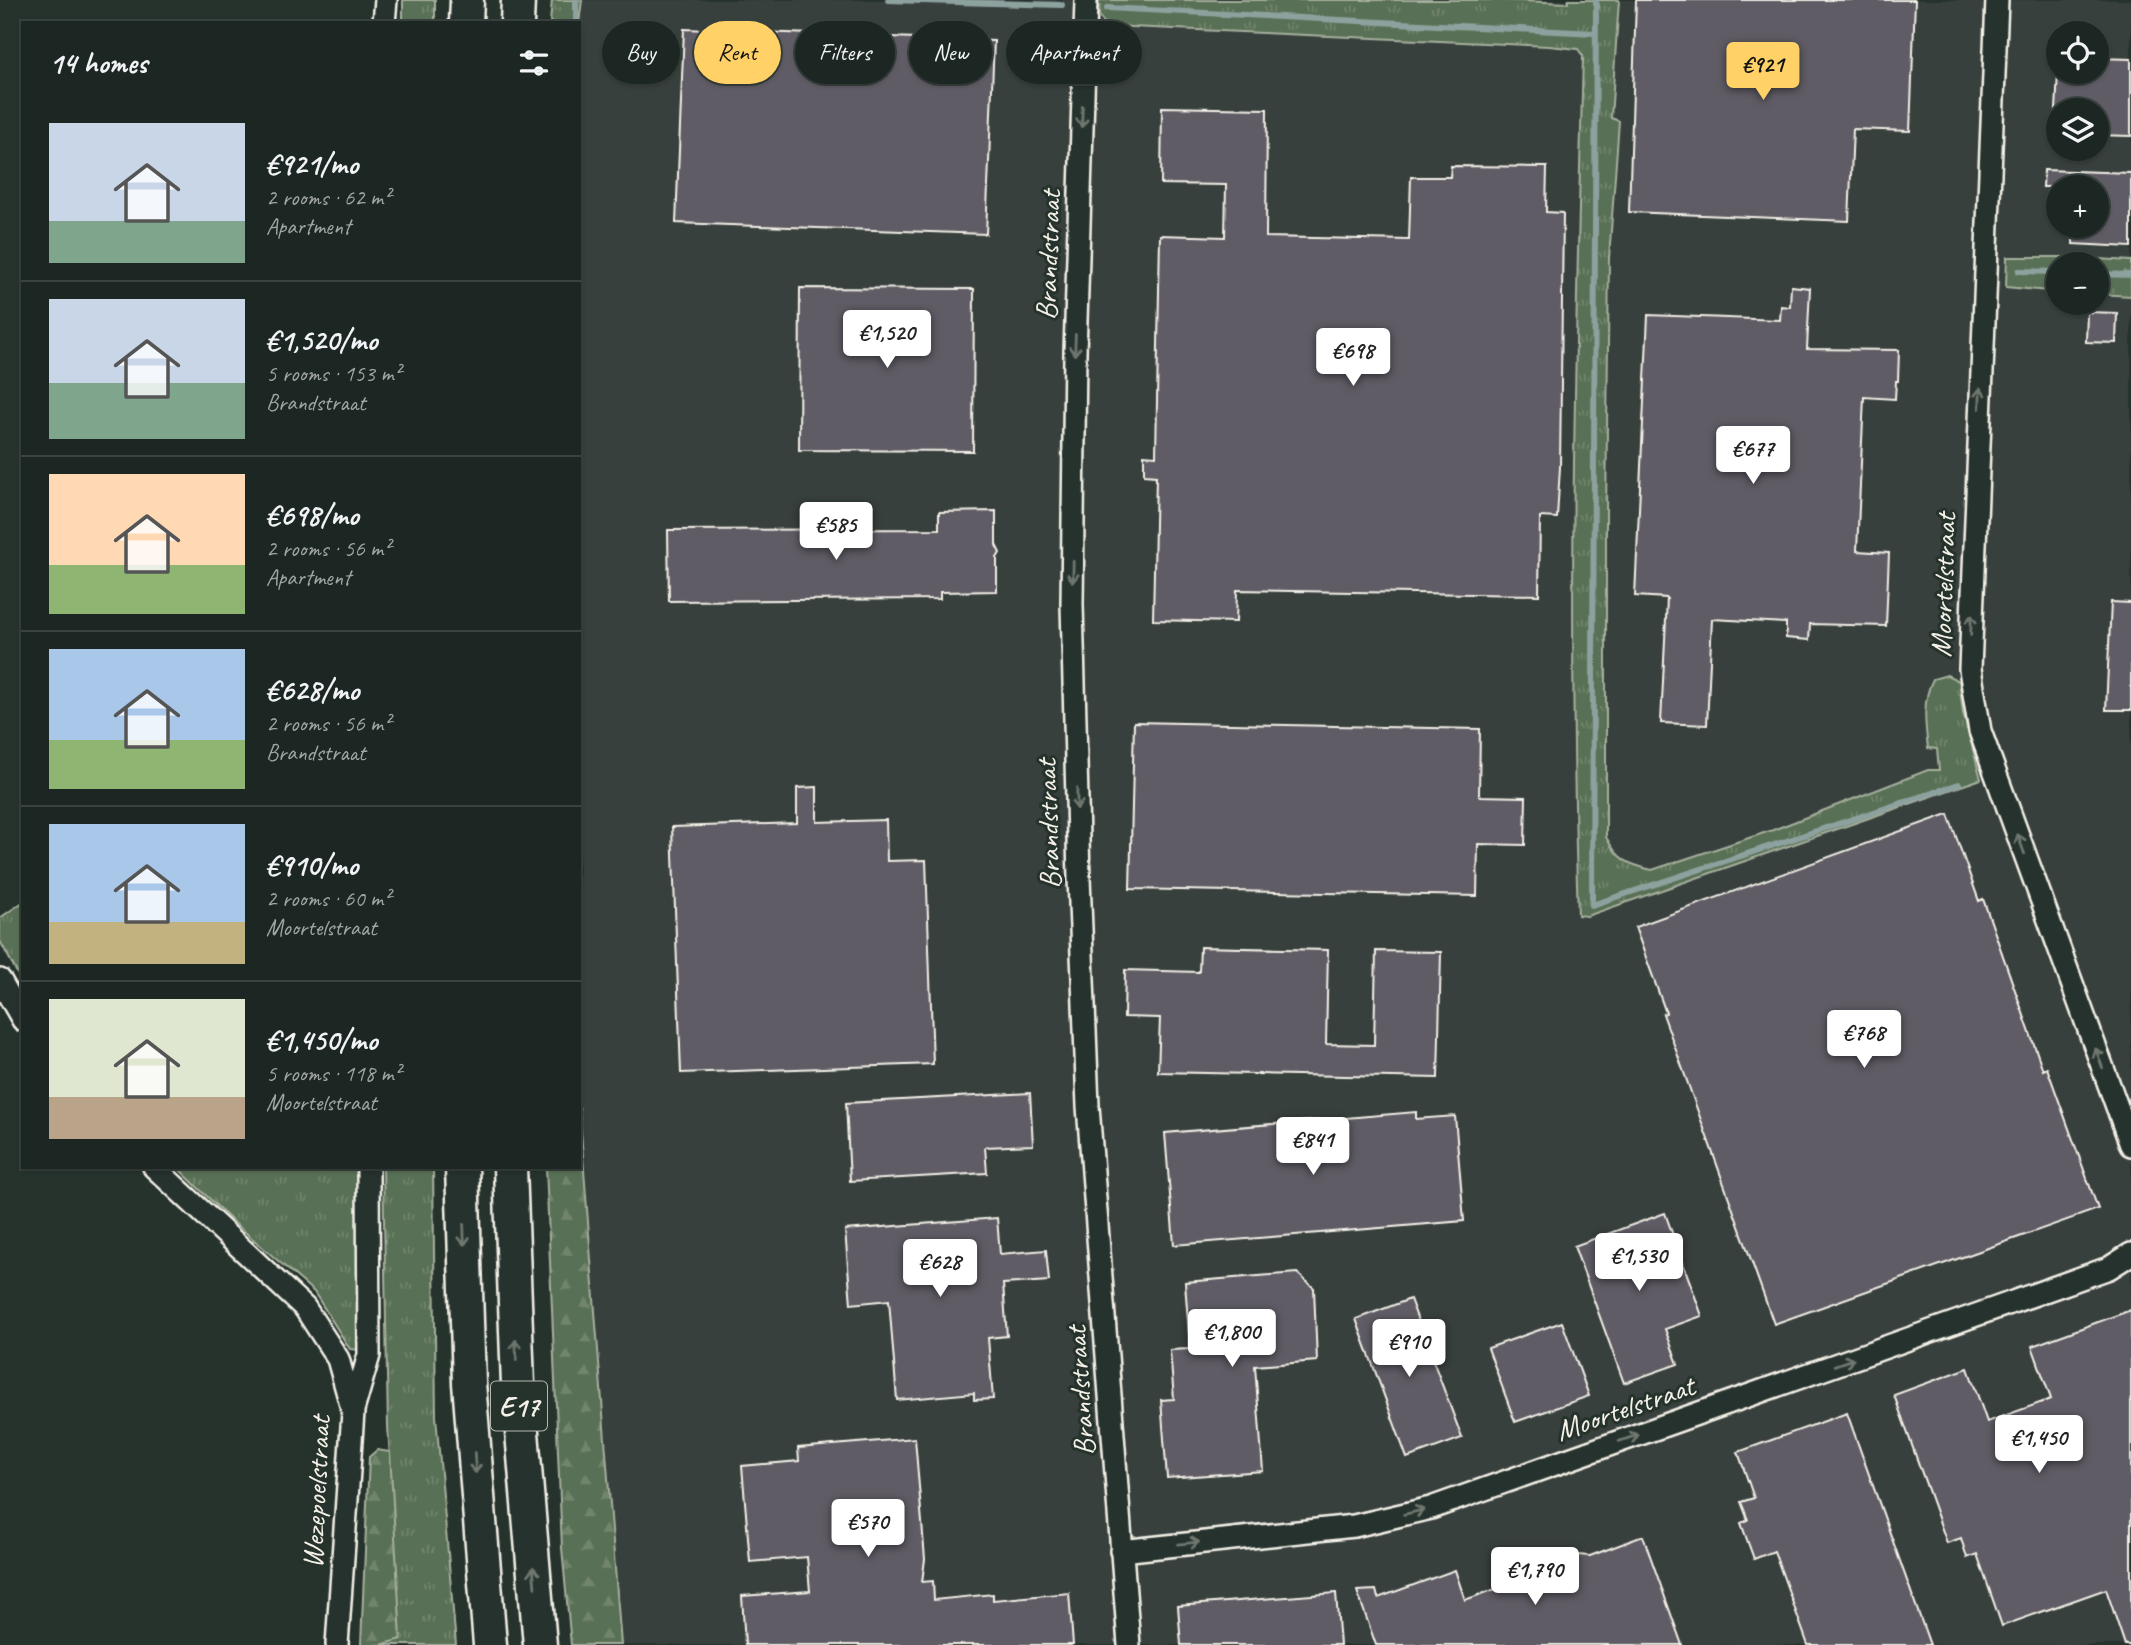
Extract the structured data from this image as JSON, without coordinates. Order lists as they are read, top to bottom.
{
  "streets": {
    "highway": ["E17"],
    "street": ["Brandstraat", "Moortelstraat", "Wezepoelstraat"]
  },
  "crossings": [
    ["Brandstraat", "Moortelstraat"]
  ],
  "one_way": ["Brandstraat"],
  "page": {
    "map_buttons": ["+", "−"],
    "chip": [
      "Buy",
      "Rent",
      "Filters",
      "New",
      "Apartment"
    ],
    "heading": "14 homes",
    "price": [
      "€921",
      "€1,520",
      "€698",
      "€677",
      "€585",
      "€768",
      "€841",
      "€1,530",
      "€628",
      "€1,800",
      "€910",
      "€1,450",
      "€570",
      "€1,790"
    ],
    "list": [
      {
        "name": "€921/mo",
        "note": "2 rooms · 62 m² · Apartment"
      },
      {
        "name": "€1,520/mo",
        "note": "5 rooms · 153 m² · Brandstraat"
      },
      {
        "name": "€698/mo",
        "note": "2 rooms · 56 m² · Apartment"
      },
      {
        "name": "€628/mo",
        "note": "2 rooms · 56 m² · Brandstraat"
      },
      {
        "name": "€910/mo",
        "note": "2 rooms · 60 m² · Moortelstraat"
      },
      {
        "name": "€1,450/mo",
        "note": "5 rooms · 118 m² · Moortelstraat"
      }
    ]
  }
}
